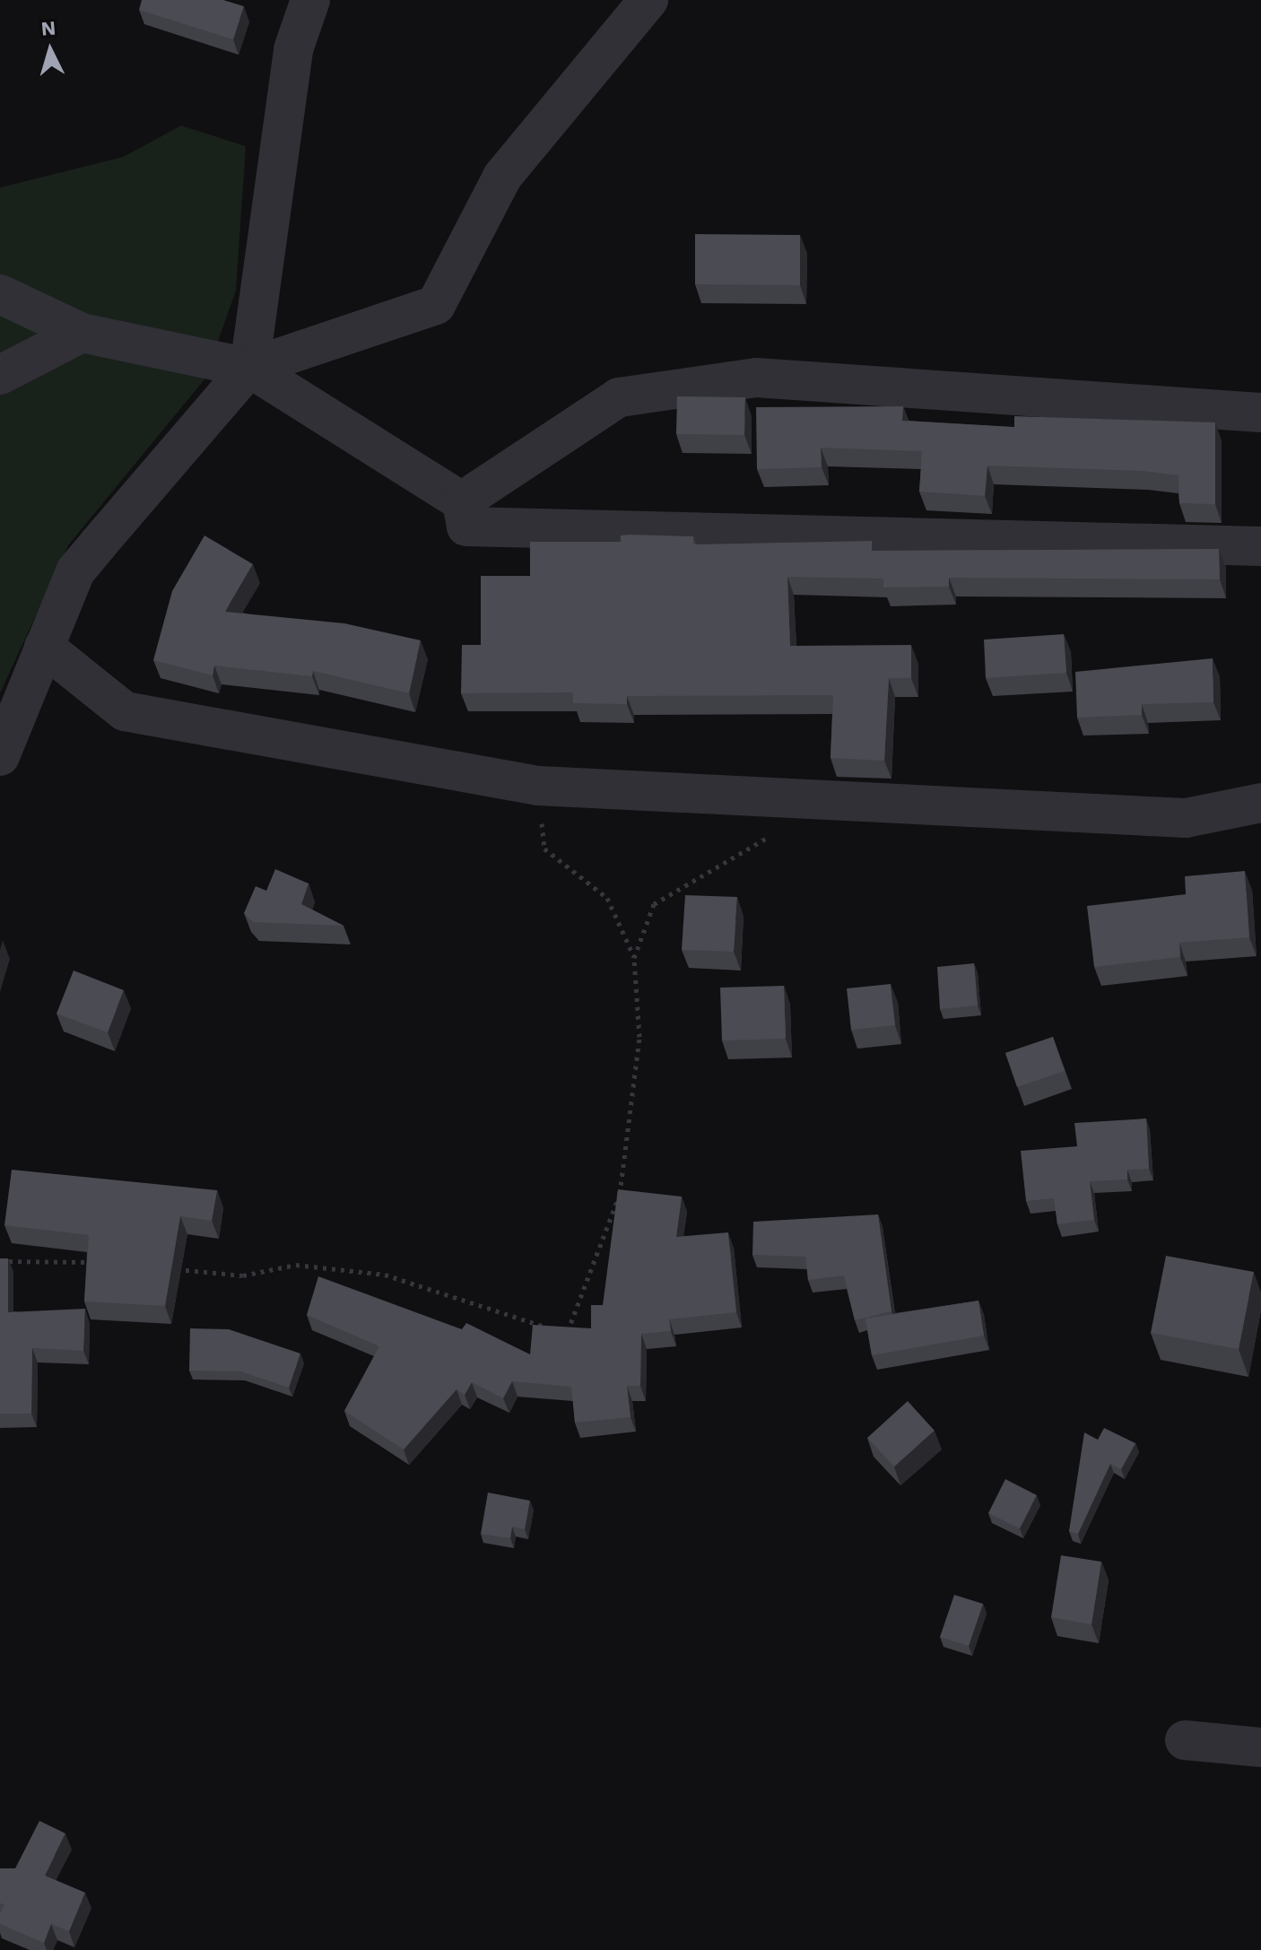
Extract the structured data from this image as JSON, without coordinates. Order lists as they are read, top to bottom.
{
  "north": "top"
}
